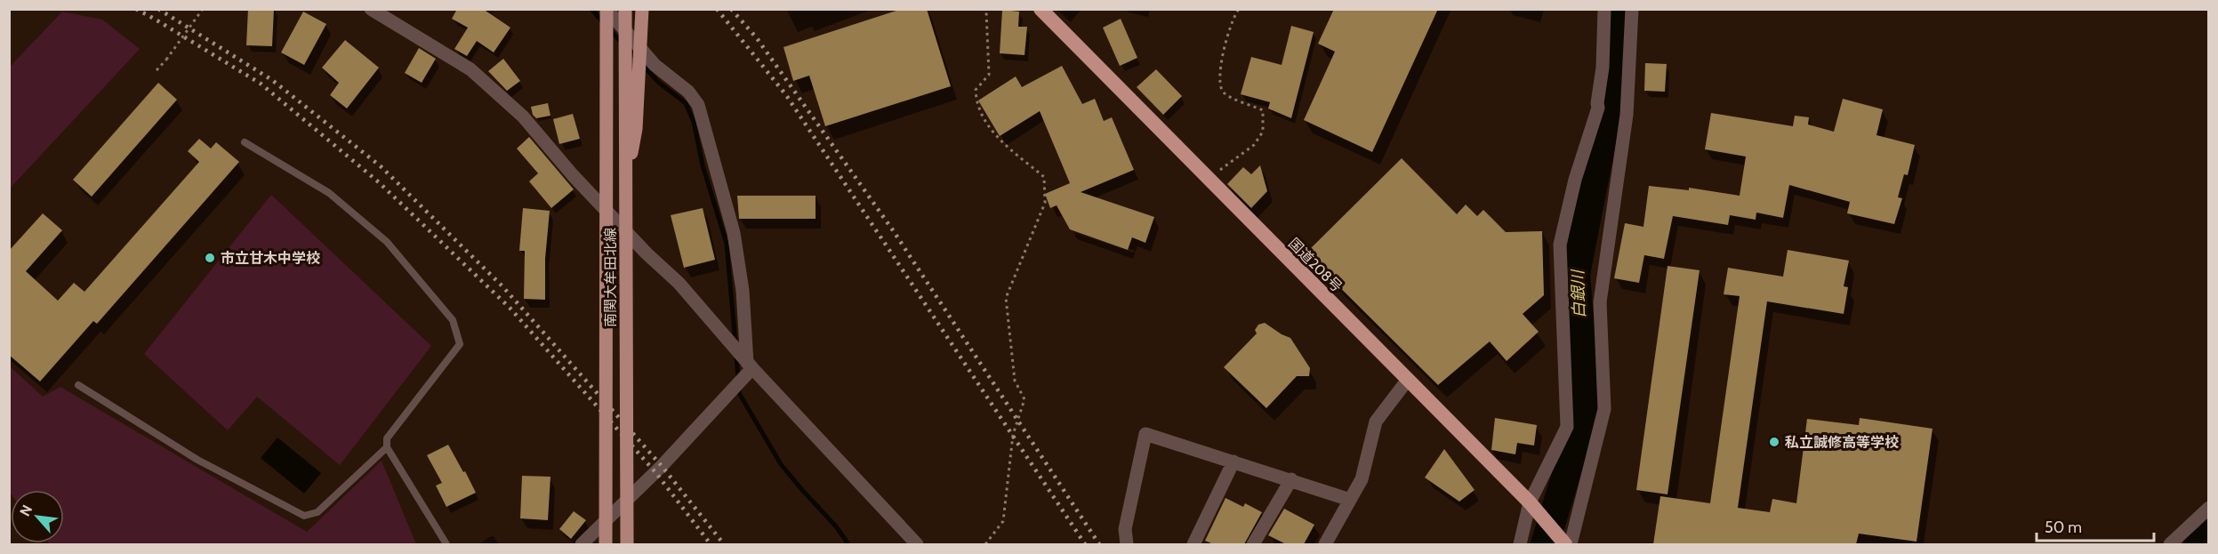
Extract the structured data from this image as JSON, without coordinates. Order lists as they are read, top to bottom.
{
  "streets": {
    "highway": ["国道208号"],
    "main road": ["南関大牟田北線"]
  },
  "water": ["白銀川"],
  "places": ["市立甘木中学校", "私立誠修高等学校"],
  "scale_bar": "50 m",
  "north": "top left"
}
